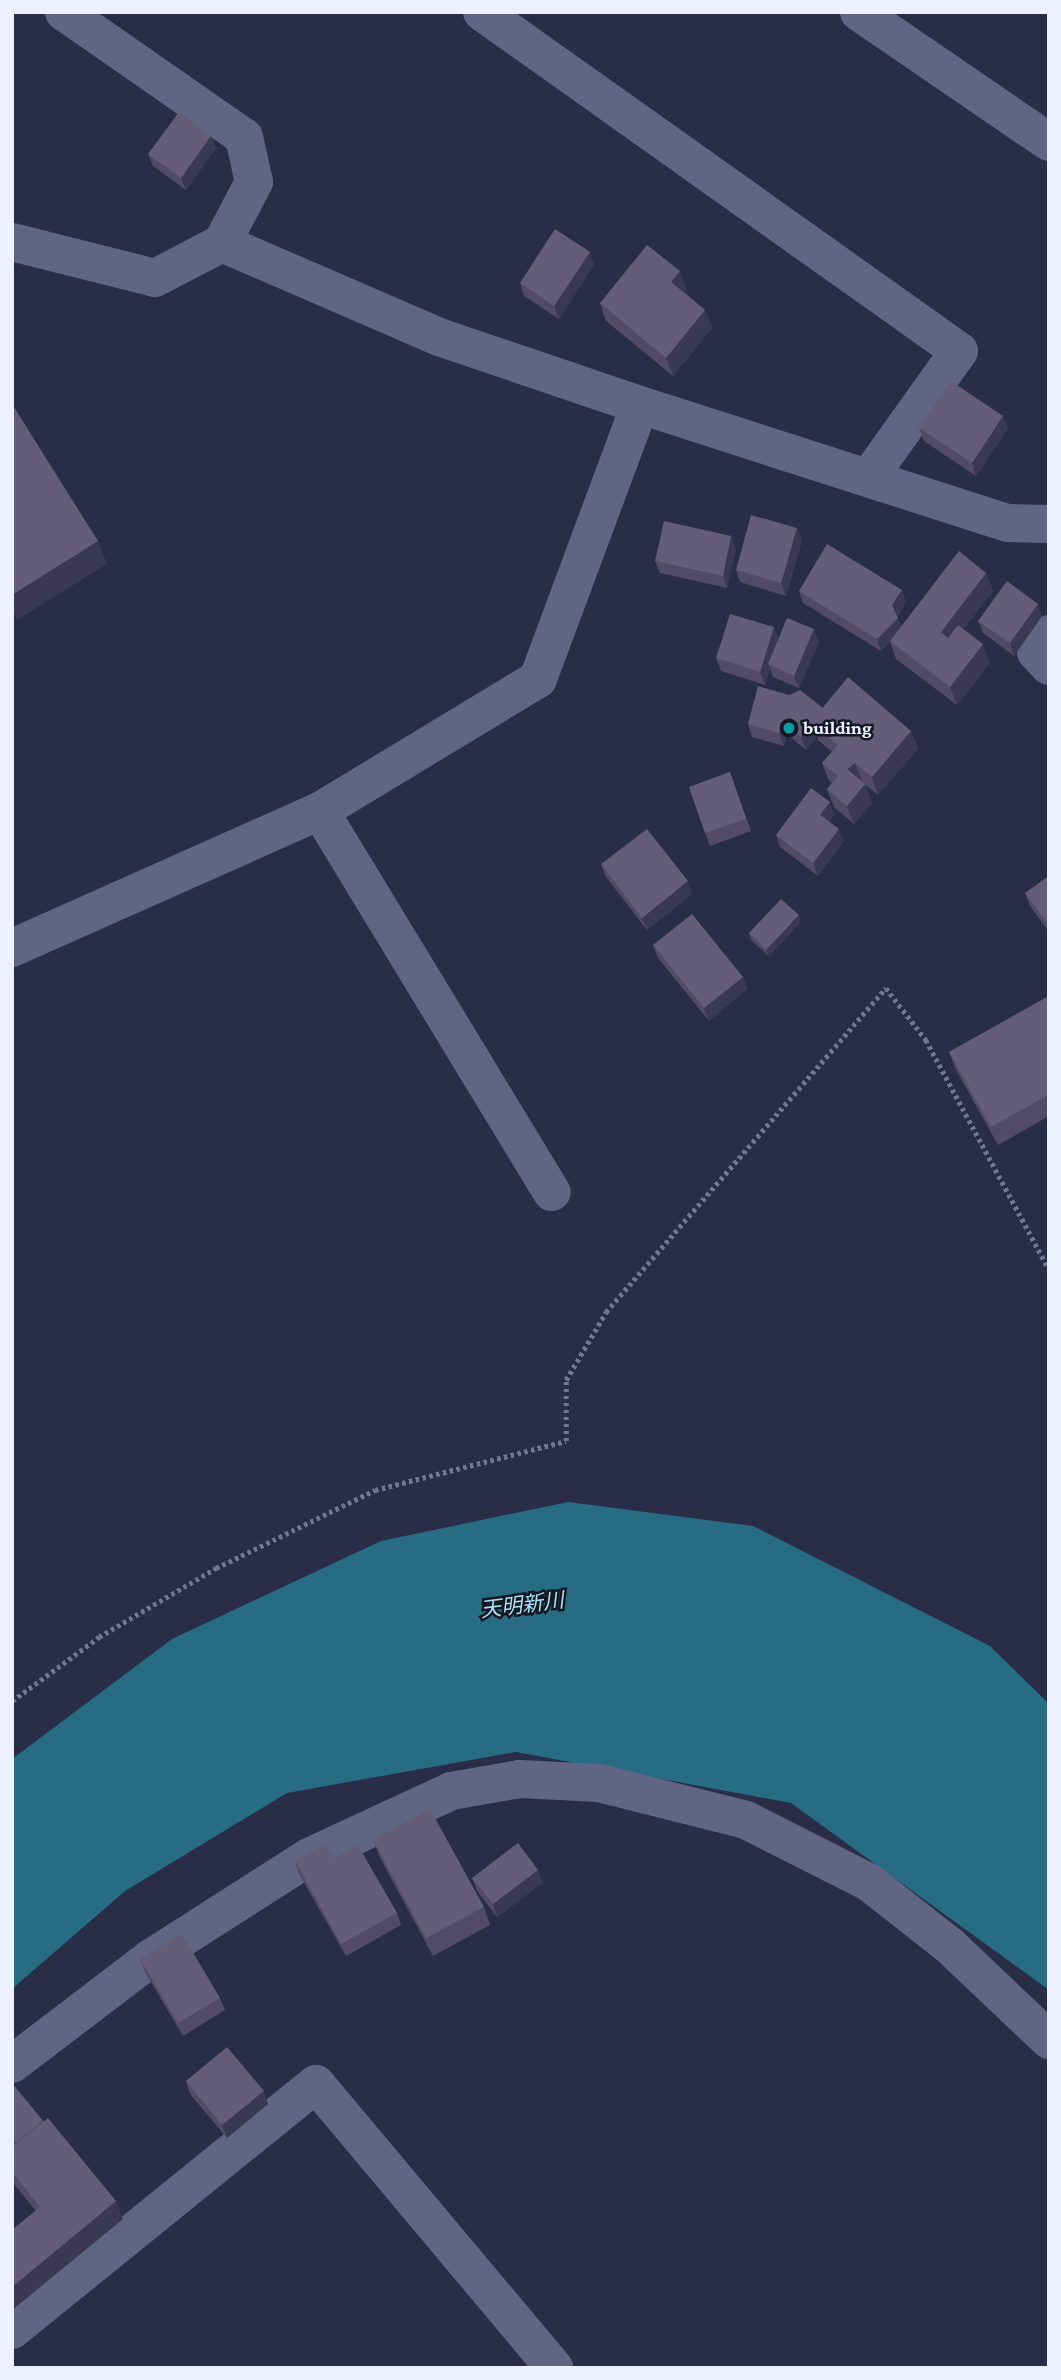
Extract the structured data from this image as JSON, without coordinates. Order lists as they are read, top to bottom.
{
  "water": ["天明新川"],
  "places": ["building"]
}
